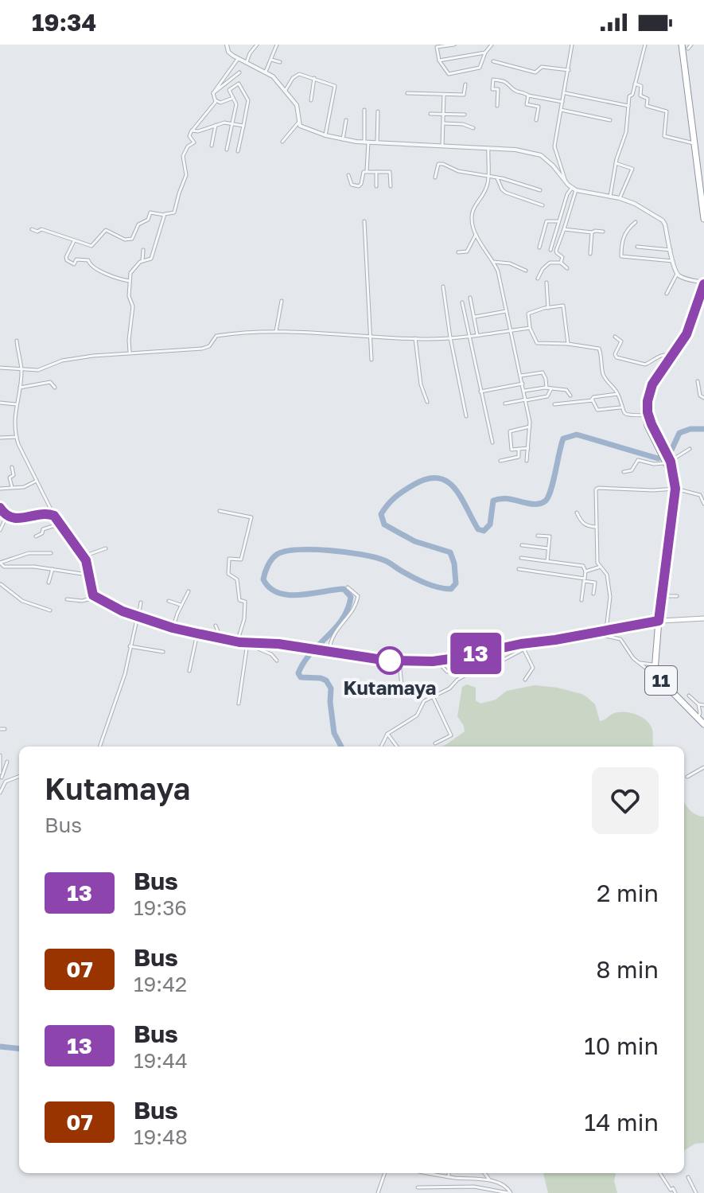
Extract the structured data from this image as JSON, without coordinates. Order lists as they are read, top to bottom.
{
  "streets": {
    "highway": ["11"]
  },
  "places": ["Kutamaya"],
  "lines": ["bus line 13"],
  "page": {
    "status": "19:34",
    "on_map": "13",
    "heading": ["Kutamaya", "Bus"],
    "list": [
      {
        "mark": "13",
        "name": "Bus",
        "note": "19:36",
        "value": "2 min"
      },
      {
        "mark": "07",
        "name": "Bus",
        "note": "19:42",
        "value": "8 min"
      },
      {
        "mark": "13",
        "name": "Bus",
        "note": "19:44",
        "value": "10 min"
      },
      {
        "mark": "07",
        "name": "Bus",
        "note": "19:48",
        "value": "14 min"
      }
    ]
  }
}
